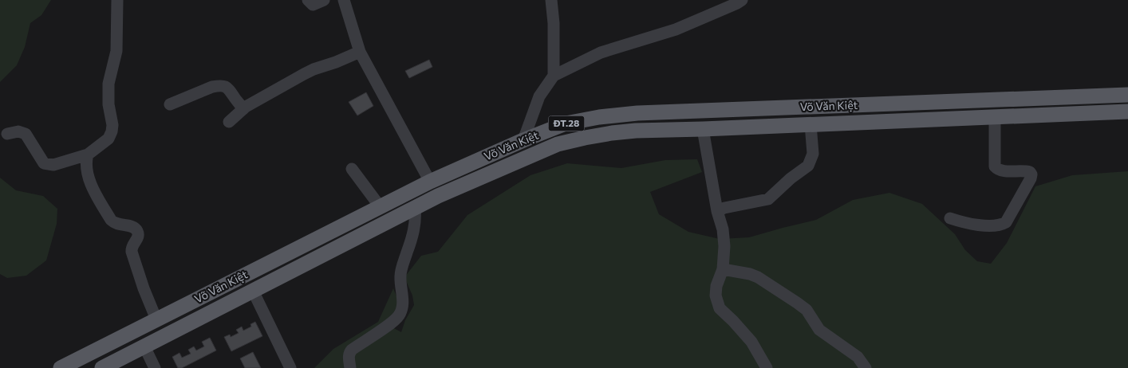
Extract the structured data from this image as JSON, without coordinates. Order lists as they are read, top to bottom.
{
  "streets": {
    "main road": ["Võ Văn Kiệt", "ĐT.28"]
  }
}
